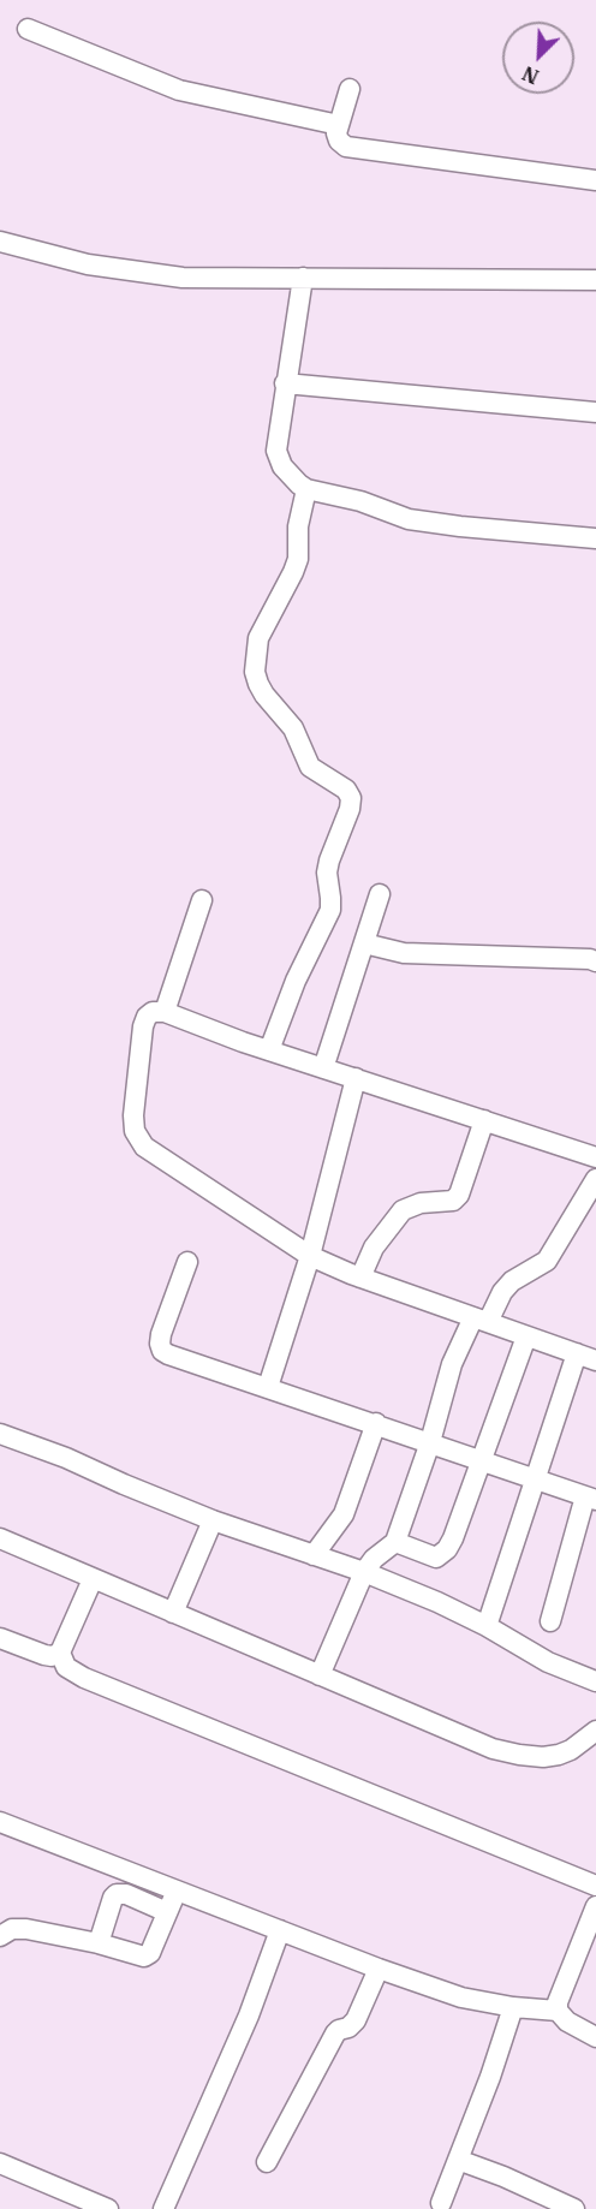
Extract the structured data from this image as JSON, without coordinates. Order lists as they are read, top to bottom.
{
  "north": "bottom left"
}
